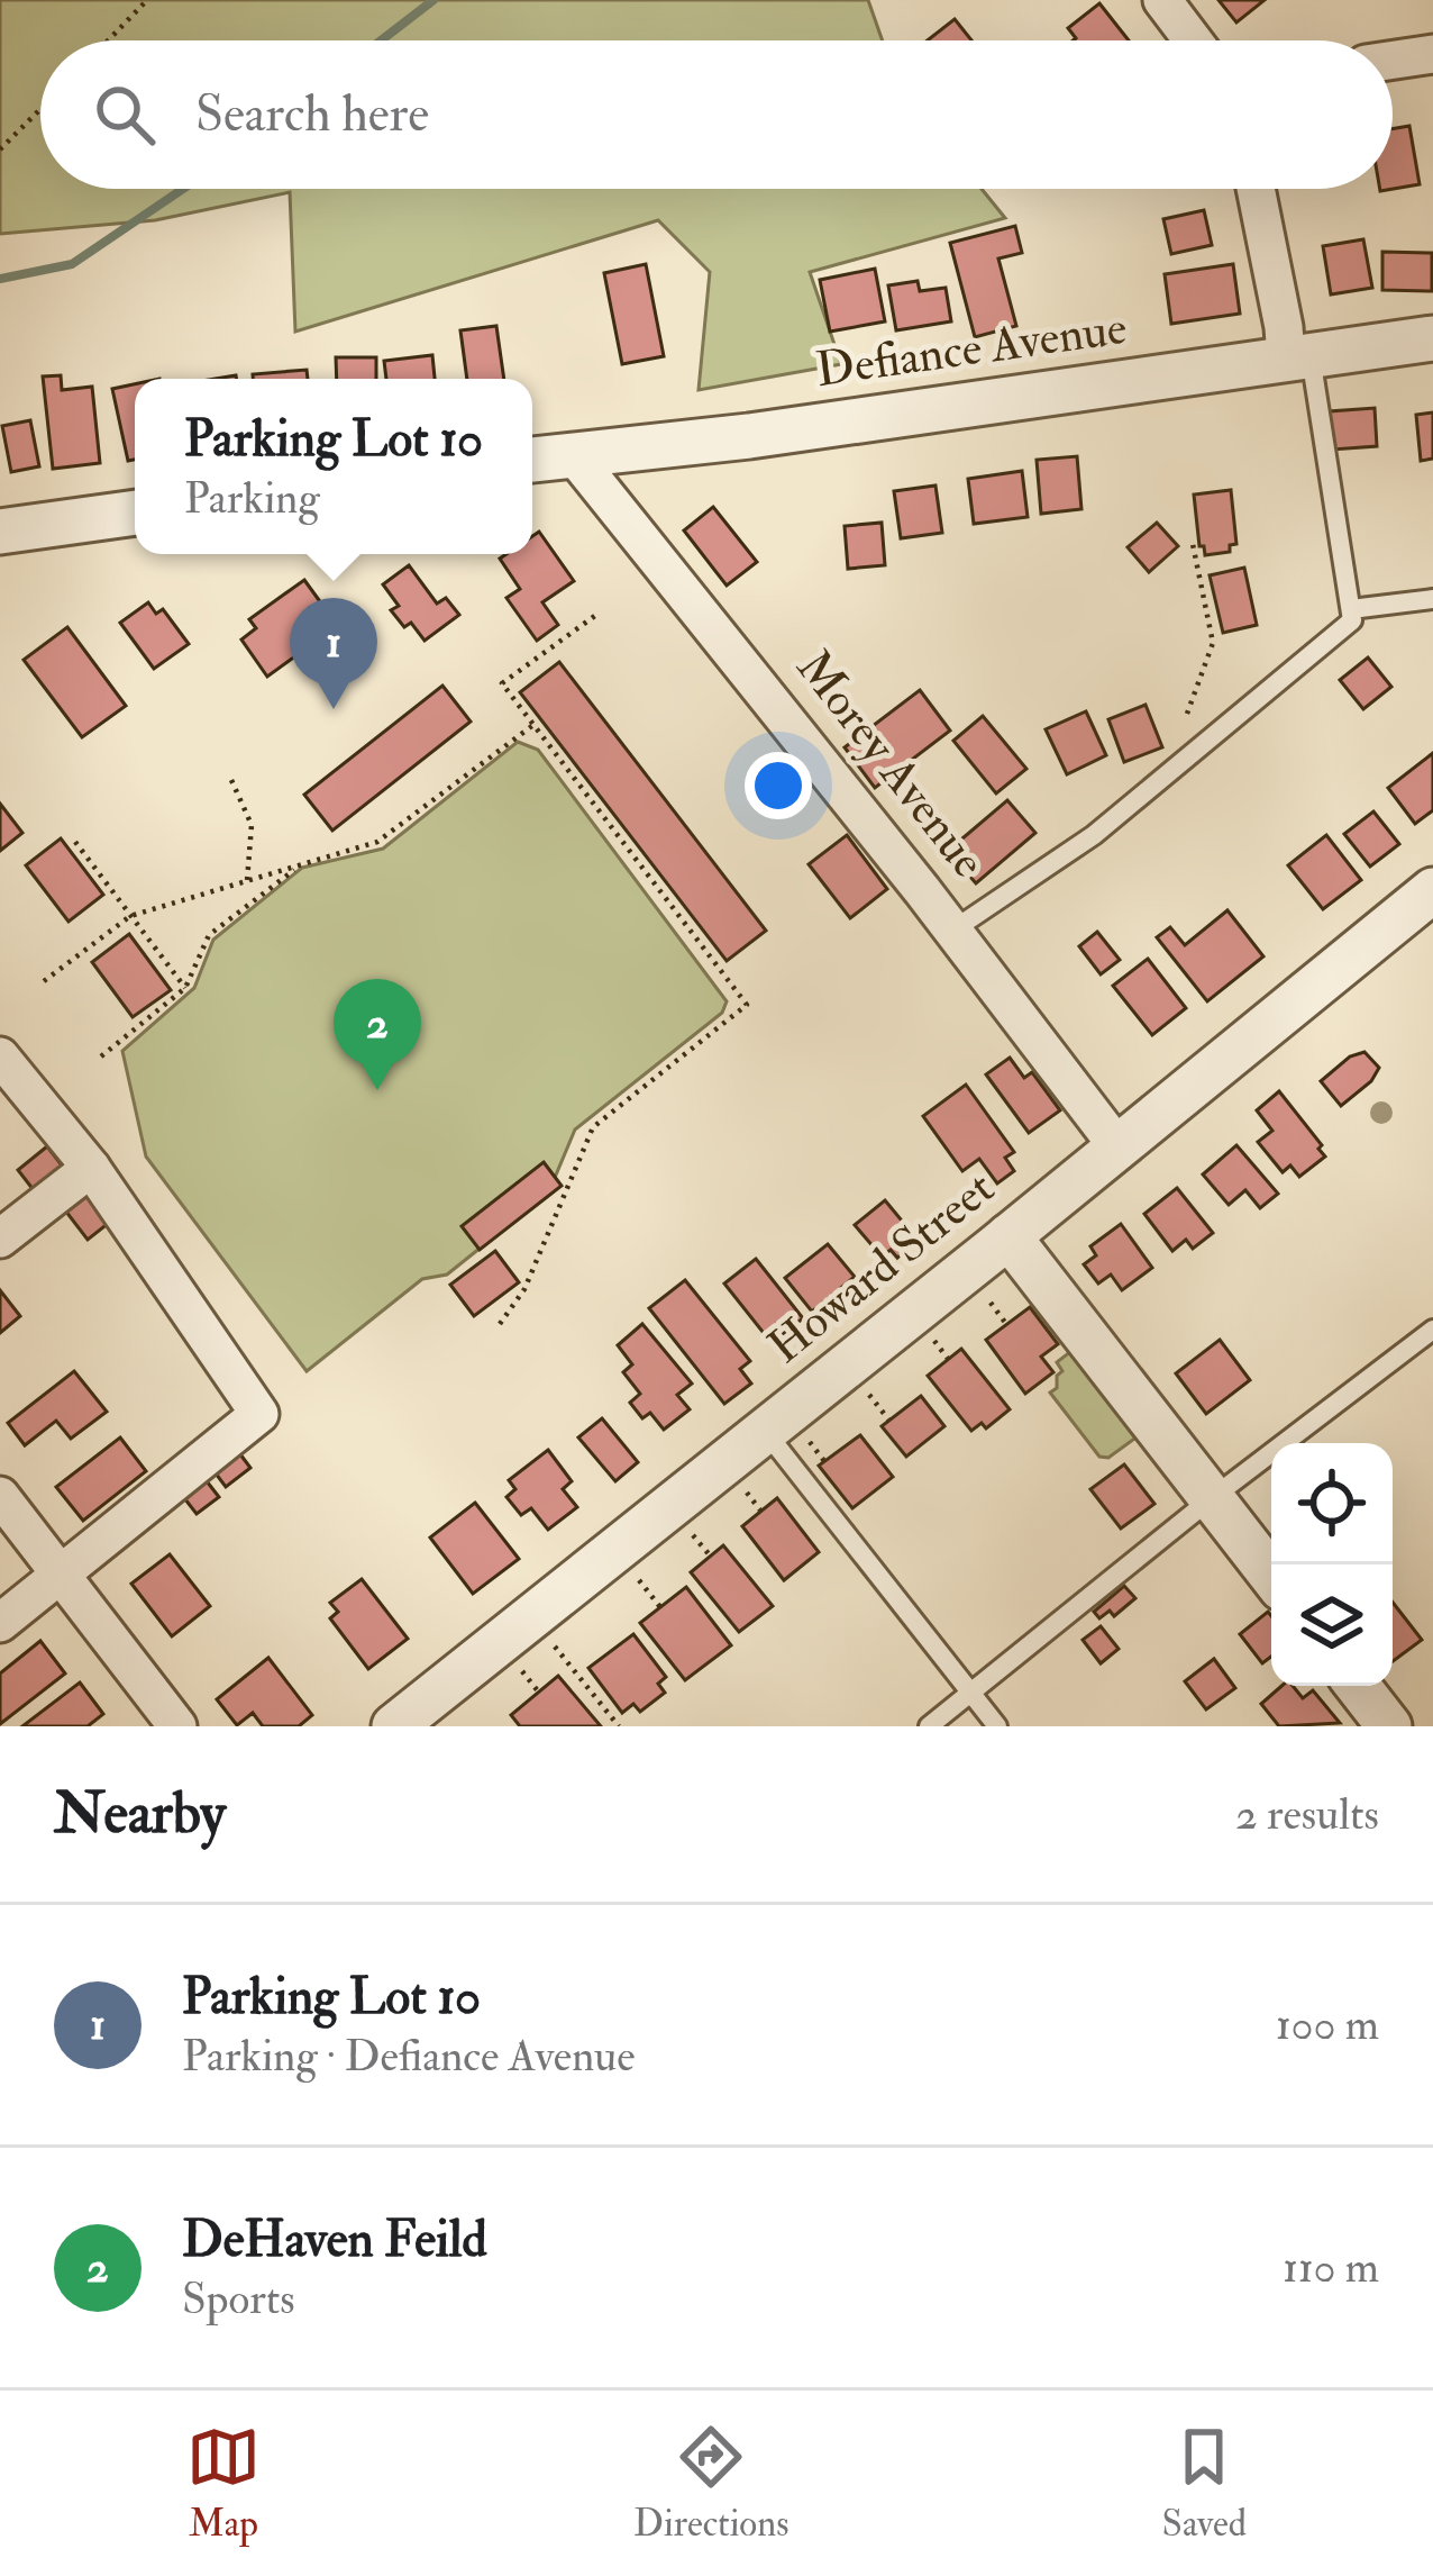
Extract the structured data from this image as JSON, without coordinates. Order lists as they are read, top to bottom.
{
  "streets": {
    "street": ["Defiance Avenue", "Morey Avenue", "Howard Street"]
  },
  "crossings": [
    ["Defiance Avenue", "Morey Avenue"],
    ["Morey Avenue", "Howard Street"]
  ],
  "page": {
    "search": "Search here",
    "popup": ["Parking Lot 10", "Parking"],
    "pins": ["1", "2"],
    "heading": ["Nearby", "2 results"],
    "list": [
      {
        "mark": "1",
        "name": "Parking Lot 10",
        "note": "Parking · Defiance Avenue",
        "value": "100 m"
      },
      {
        "mark": "2",
        "name": "DeHaven Feild",
        "note": "Sports",
        "value": "110 m"
      }
    ],
    "nav": ["Map", "Directions", "Saved"]
  }
}
